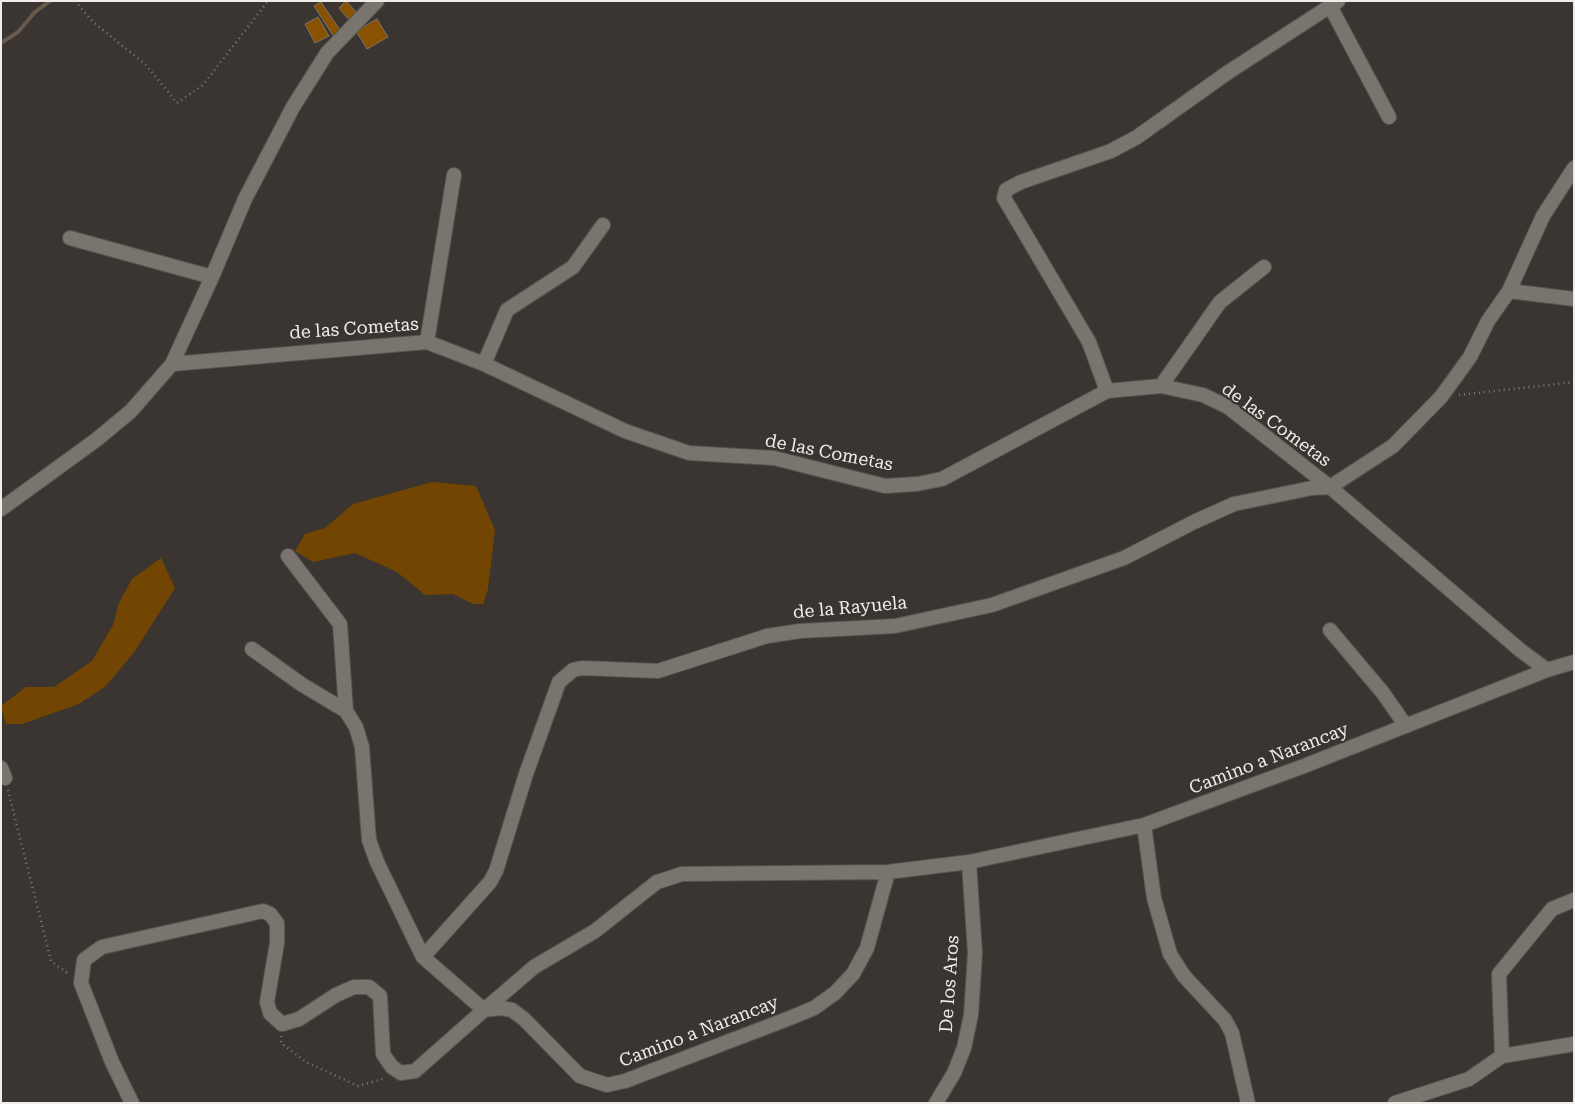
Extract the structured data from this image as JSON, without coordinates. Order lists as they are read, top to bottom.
{
  "streets": {
    "street": [
      "de las Cometas",
      "de la Rayuela",
      "Camino a Narancay",
      "De los Aros"
    ]
  },
  "crossings": [
    ["de las Cometas", "de la Rayuela"],
    ["de las Cometas", "Camino a Narancay"],
    ["Camino a Narancay", "De los Aros"]
  ]
}
